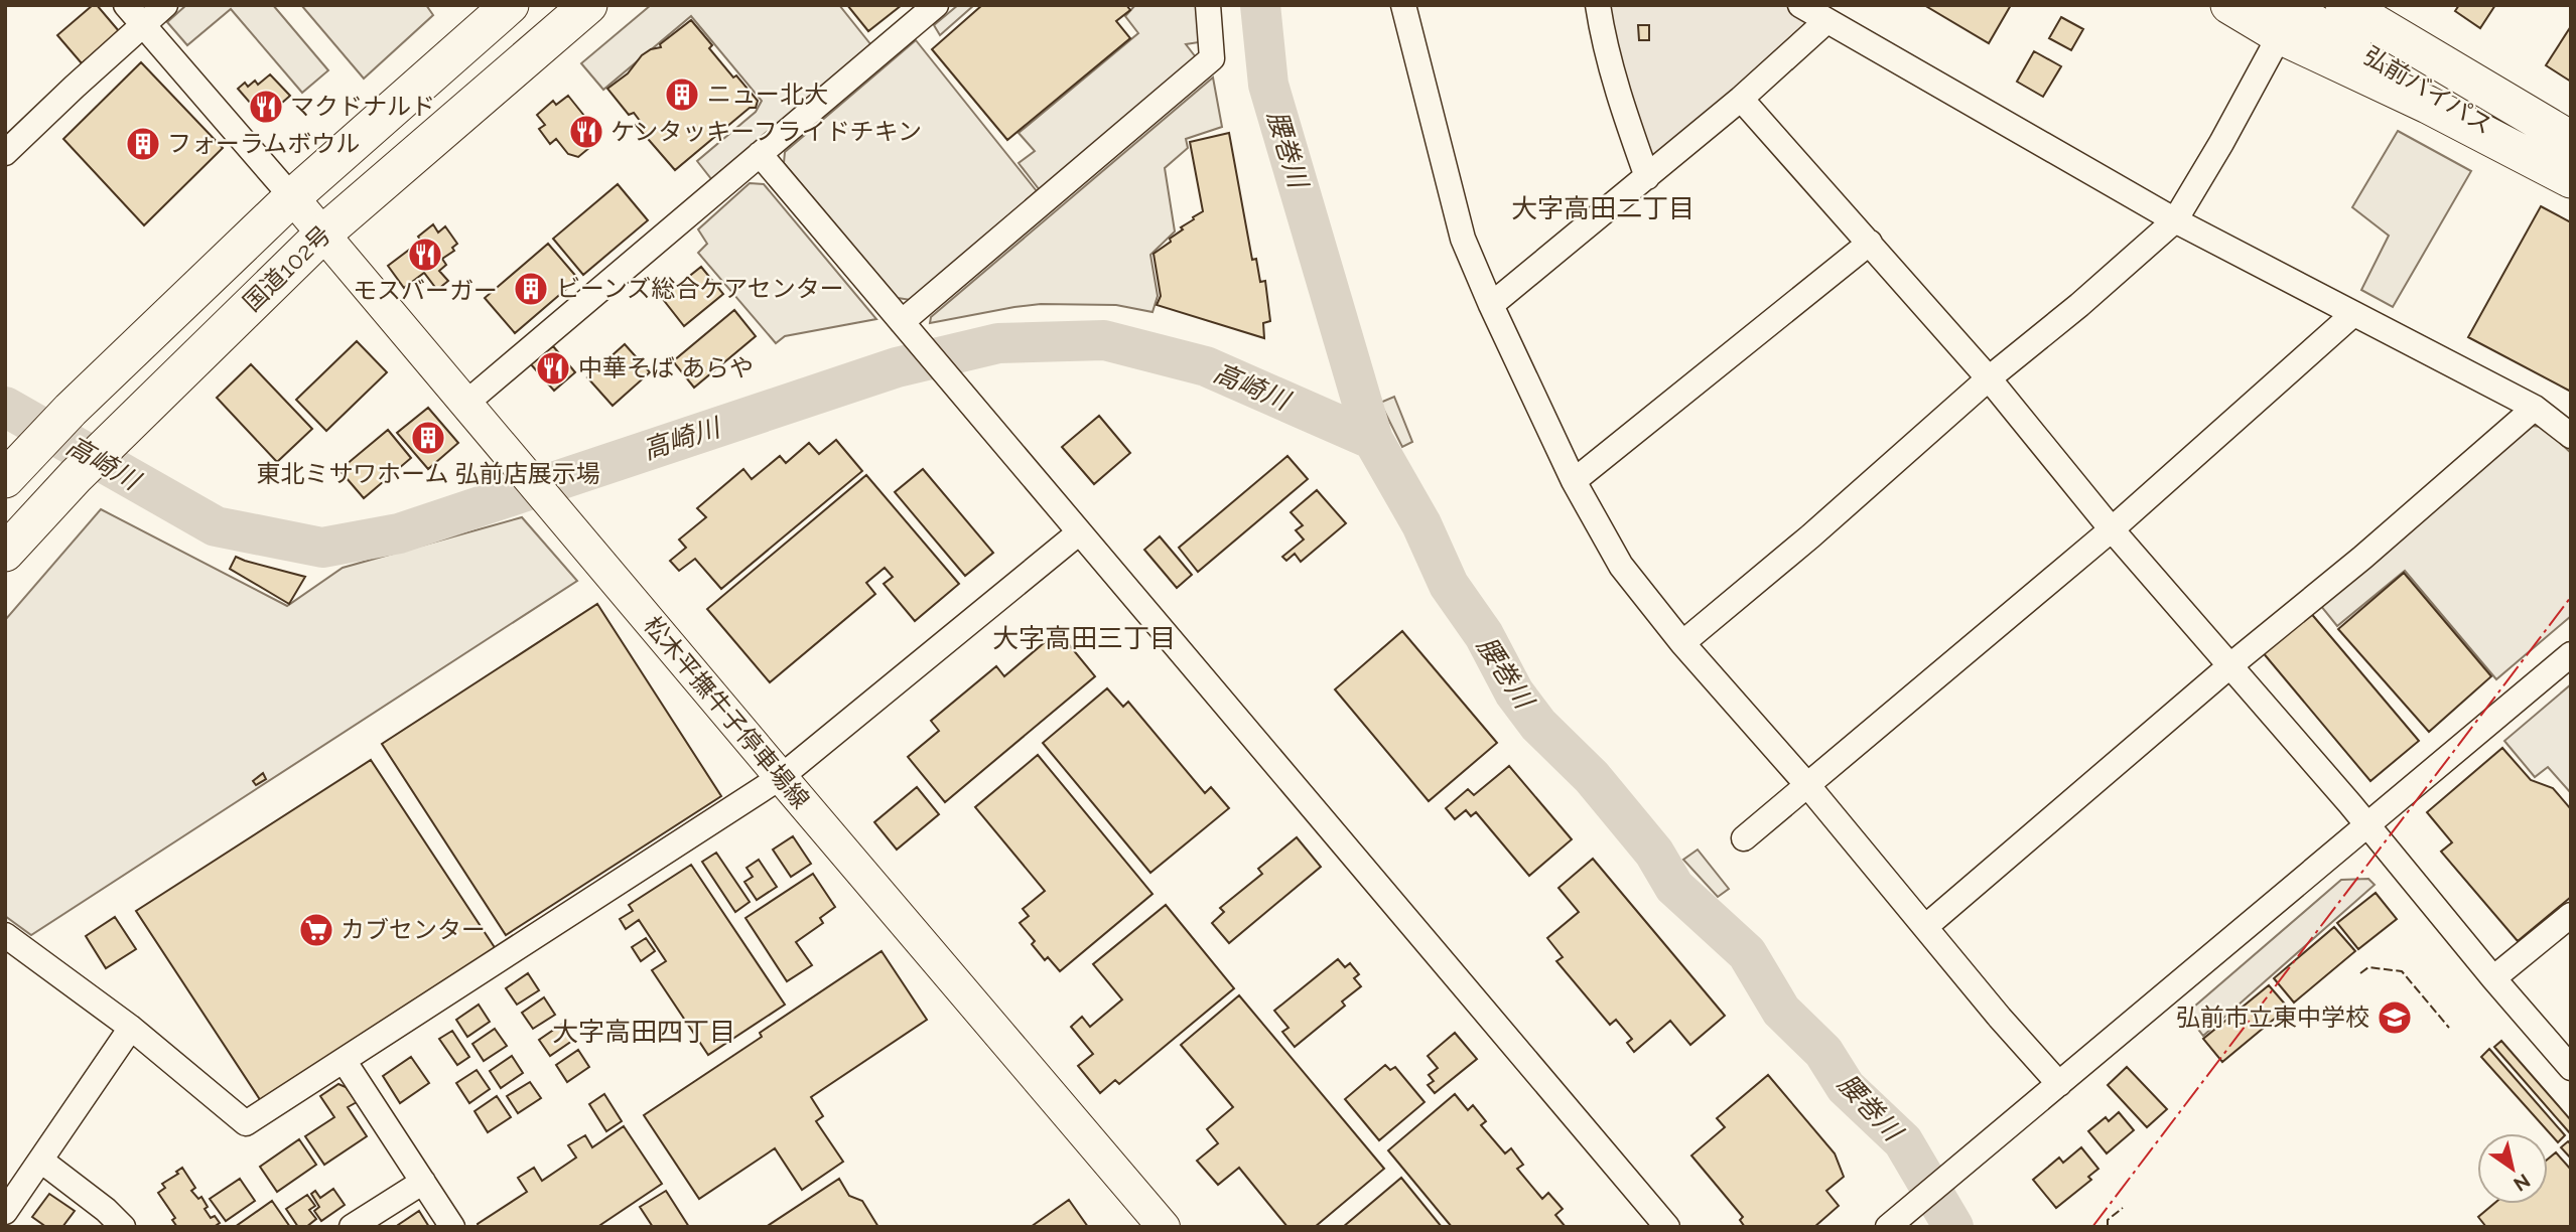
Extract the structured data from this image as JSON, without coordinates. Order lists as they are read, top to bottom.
{
  "streets": {
    "highway": ["弘前バイパス", "国道102号"],
    "main road": ["松木平撫牛子停車場線"]
  },
  "crossings": [
    ["国道102号", "松木平撫牛子停車場線"]
  ],
  "districts": ["大字高田二丁目", "大字高田三丁目", "大字高田四丁目"],
  "water": ["腰巻川", "高崎川"],
  "places": {
    "building": [
      "ニュー北大",
      "フォーラムボウル",
      "ビーンズ総合ケアセンター",
      "東北ミサワホーム 弘前店展示場"
    ],
    "restaurant": [
      "マクドナルド",
      "ケンタッキーフライドチキン",
      "モスバーガー",
      "中華そば あらや"
    ],
    "supermarket": ["カブセンター"],
    "school or university": ["弘前市立東中学校"]
  },
  "north": "bottom right"
}
